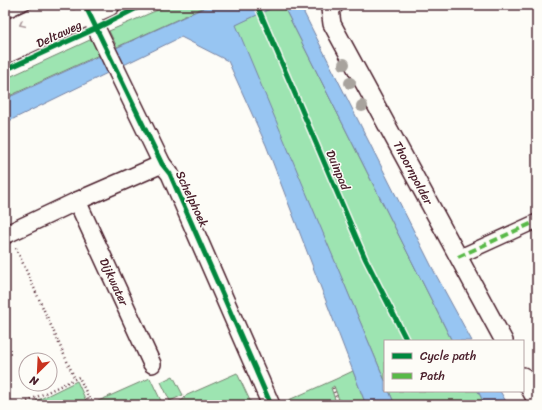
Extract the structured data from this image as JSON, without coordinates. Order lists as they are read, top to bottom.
{
  "streets": {
    "street": [
      "Deltaweg",
      "Thoornpolder",
      "Schelphoek",
      "Dijkwater"
    ],
    "cycle path": ["Duinpad"]
  },
  "crossings": [
    ["Deltaweg", "Schelphoek"]
  ],
  "legend": ["Cycle path", "Path"],
  "north": "bottom left"
}
